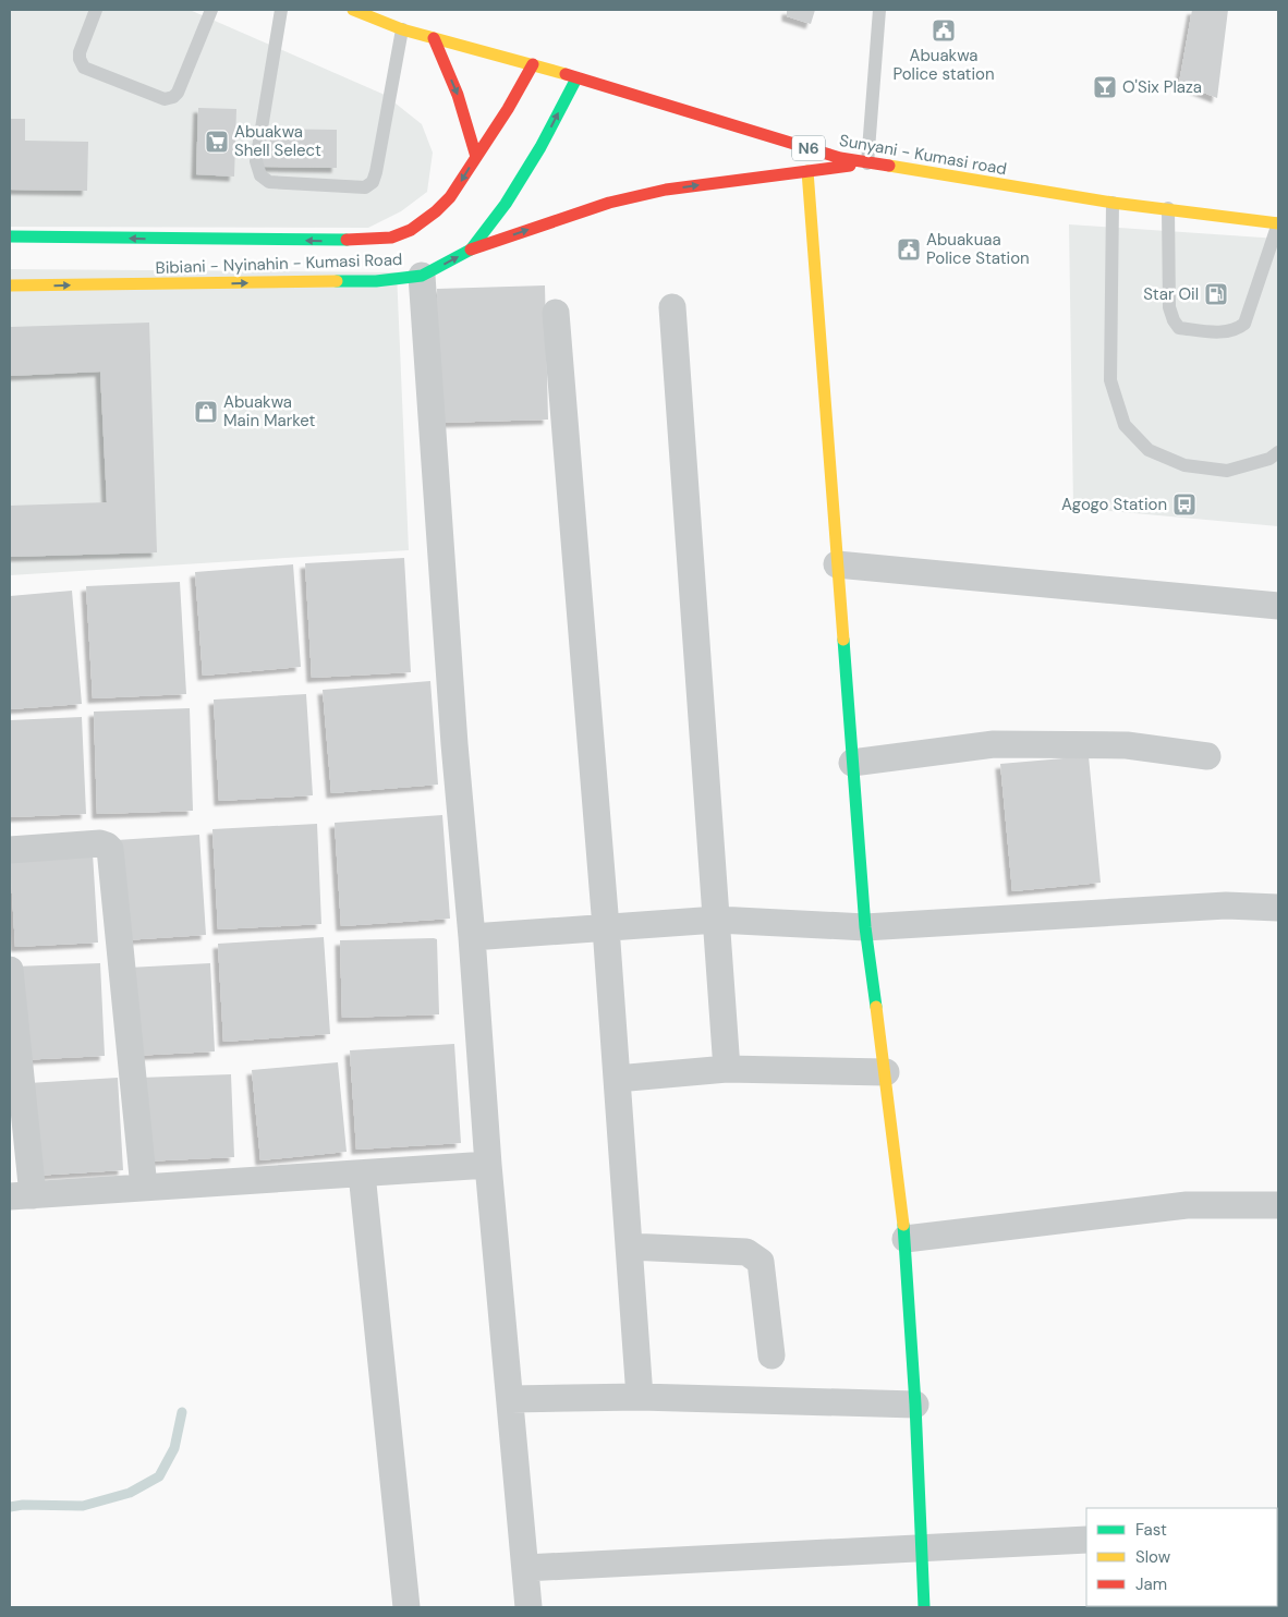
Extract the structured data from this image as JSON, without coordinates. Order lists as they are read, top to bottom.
{
  "streets": {
    "main road": ["N6", "Sunyani - Kumasi road", "Bibiani - Nyinahin - Kumasi Road"]
  },
  "crossings": [
    ["Sunyani - Kumasi road", "Bibiani - Nyinahin - Kumasi Road"]
  ],
  "places": {
    "public building": ["Abuakwa Police station", "Abuakuaa Police Station"],
    "bar": ["O'Six Plaza"],
    "supermarket": ["Abuakwa Shell Select"],
    "fuel station": ["Star Oil"],
    "shop": ["Abuakwa Main Market"],
    "bus stop": ["Agogo Station"]
  },
  "legend": ["Fast", "Slow", "Jam"]
}
